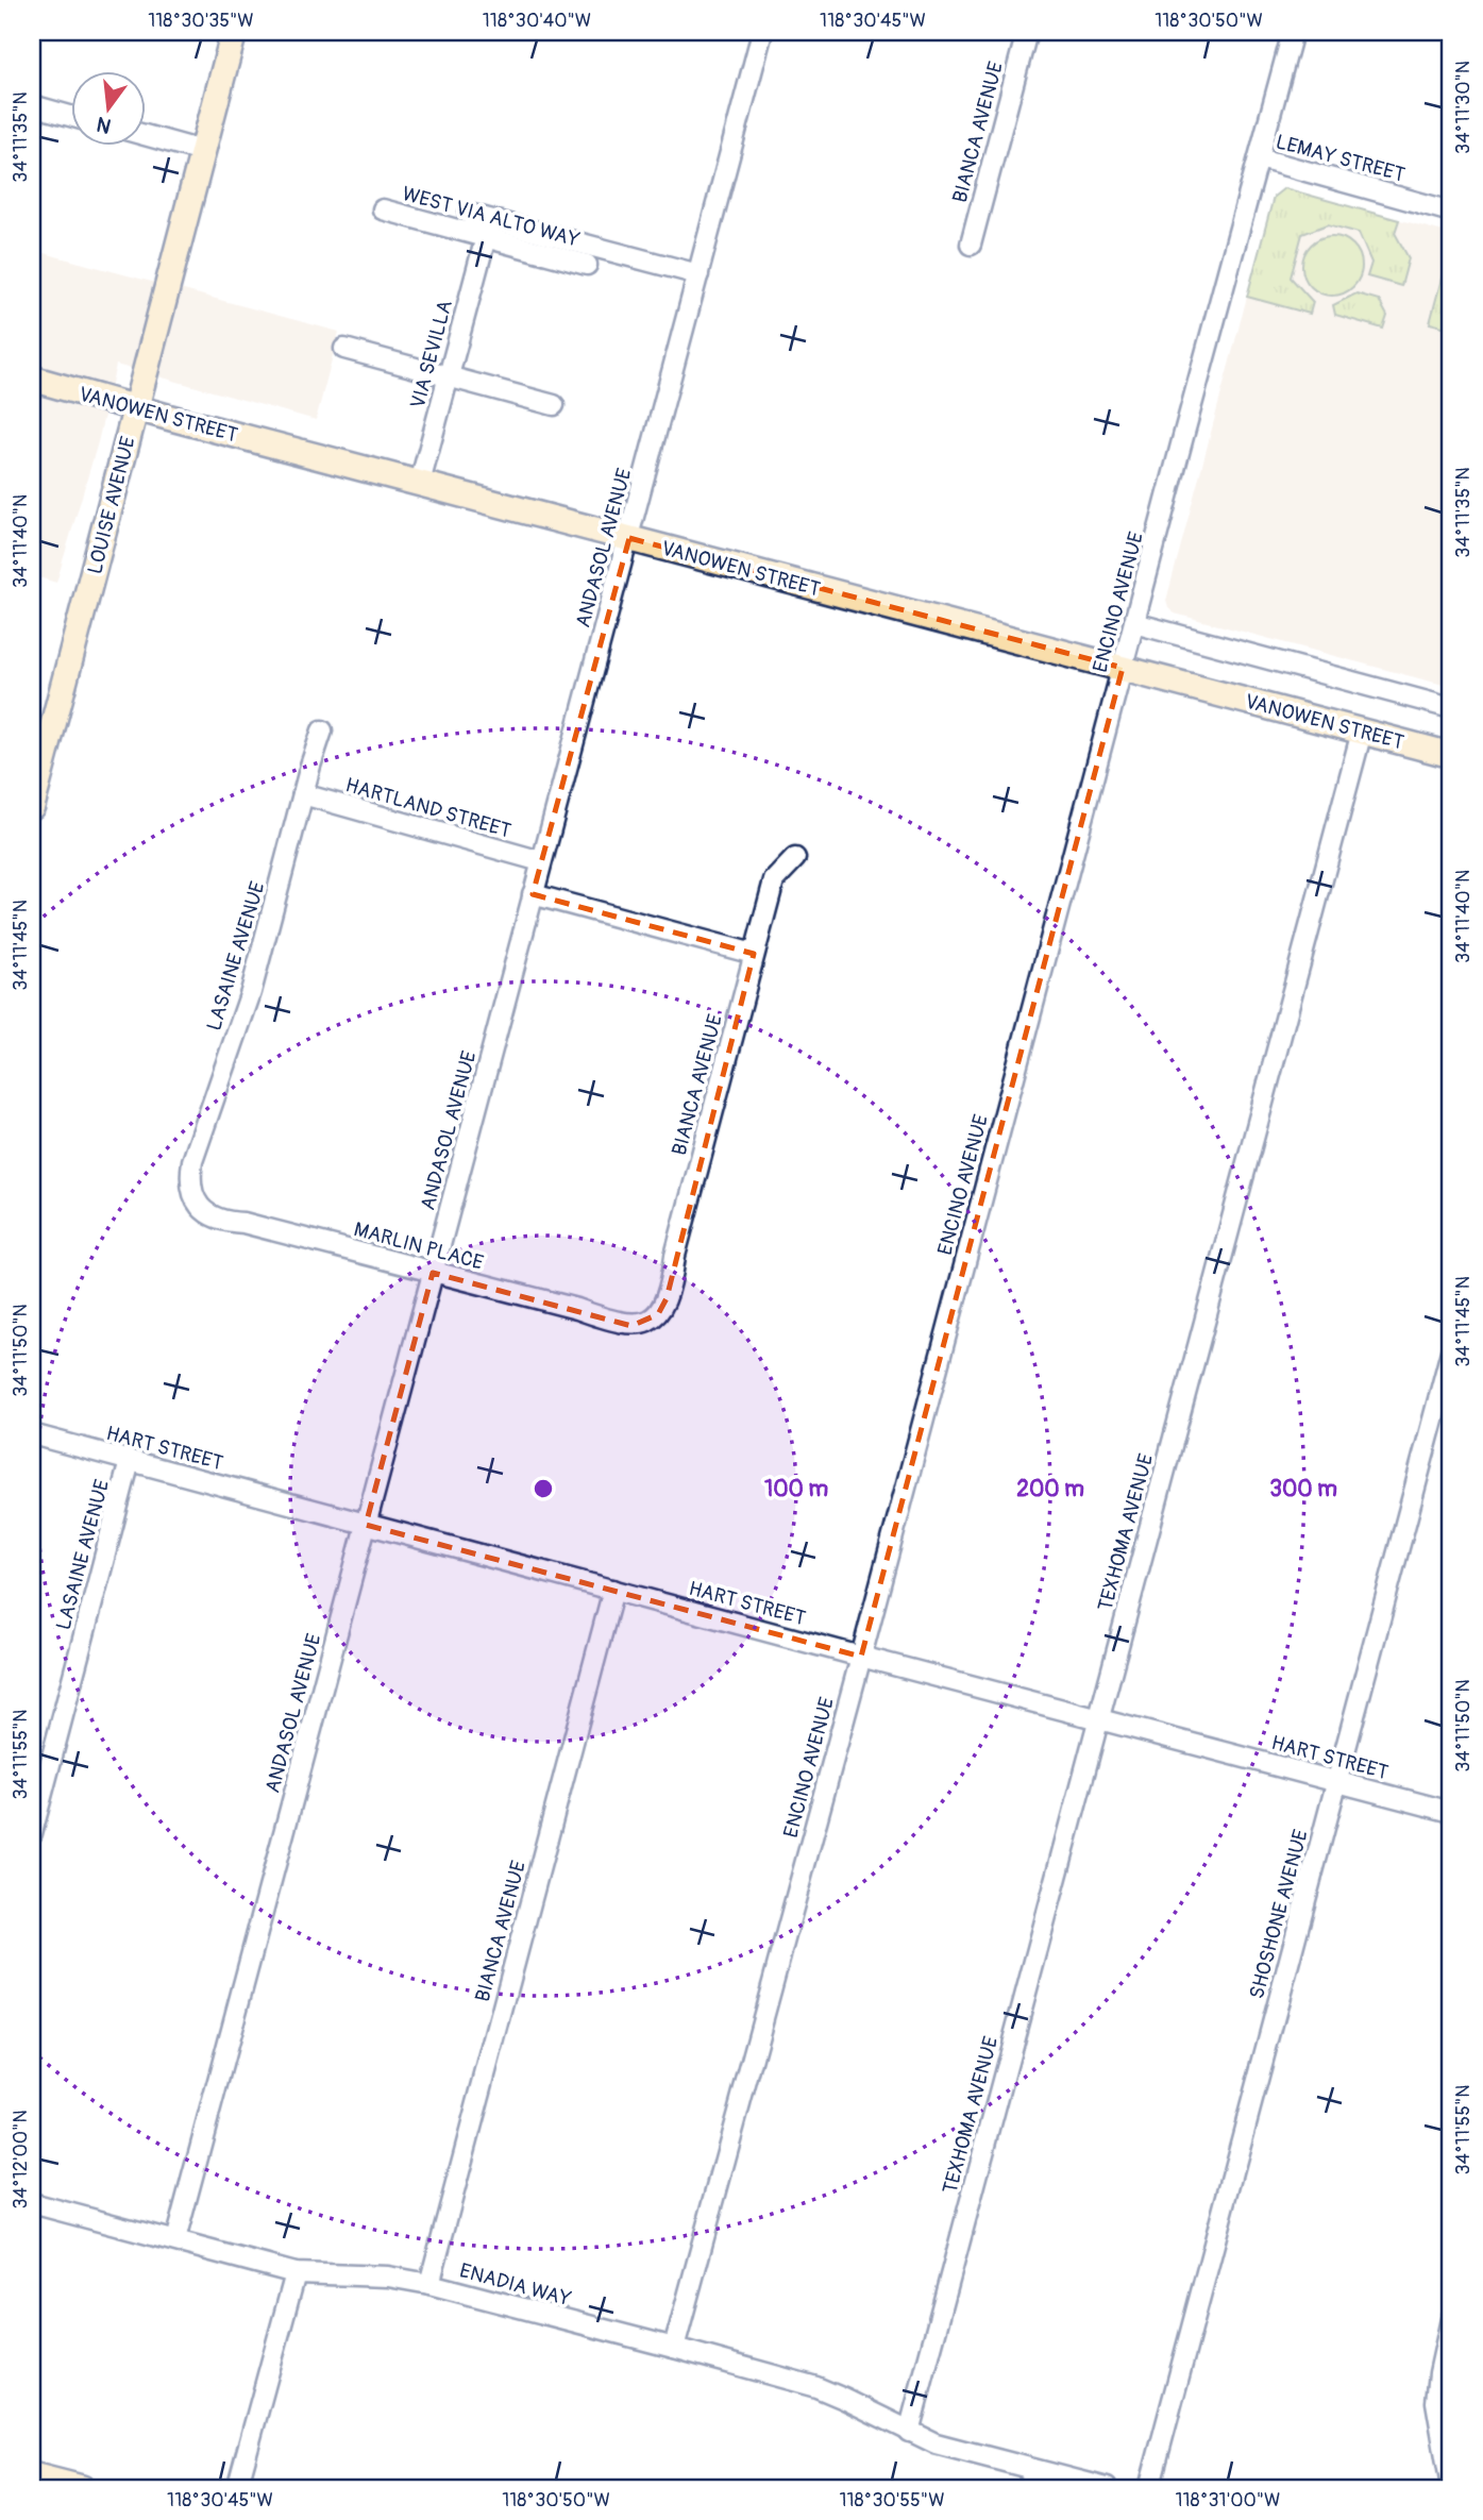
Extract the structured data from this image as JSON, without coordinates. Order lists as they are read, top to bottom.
{
  "streets": {
    "main road": ["VANOWEN STREET", "LOUISE AVENUE"],
    "street": [
      "BIANCA AVENUE",
      "LEMAY STREET",
      "WEST VIA ALTO WAY",
      "VIA SEVILLA",
      "ANDASOL AVENUE",
      "ENCINO AVENUE",
      "HARTLAND STREET",
      "LASAINE AVENUE",
      "MARLIN PLACE",
      "HART STREET",
      "TEXHOMA AVENUE",
      "SHOSHONE AVENUE",
      "ENADIA WAY"
    ]
  },
  "crossings": [
    ["BIANCA AVENUE", "MARLIN PLACE"],
    ["BIANCA AVENUE", "HART STREET"],
    ["BIANCA AVENUE", "ENADIA WAY"],
    ["LEMAY STREET", "ENCINO AVENUE"],
    ["WEST VIA ALTO WAY", "VIA SEVILLA"],
    ["VIA SEVILLA", "VANOWEN STREET"],
    ["VANOWEN STREET", "LOUISE AVENUE"],
    ["VANOWEN STREET", "ANDASOL AVENUE"],
    ["VANOWEN STREET", "ENCINO AVENUE"],
    ["VANOWEN STREET", "TEXHOMA AVENUE"],
    ["ANDASOL AVENUE", "HARTLAND STREET"],
    ["ANDASOL AVENUE", "MARLIN PLACE"],
    ["ANDASOL AVENUE", "HART STREET"],
    ["ANDASOL AVENUE", "ENADIA WAY"],
    ["ENCINO AVENUE", "HART STREET"],
    ["ENCINO AVENUE", "ENADIA WAY"],
    ["HARTLAND STREET", "LASAINE AVENUE"],
    ["LASAINE AVENUE", "MARLIN PLACE"],
    ["LASAINE AVENUE", "HART STREET"],
    ["HART STREET", "TEXHOMA AVENUE"],
    ["HART STREET", "SHOSHONE AVENUE"],
    ["TEXHOMA AVENUE", "ENADIA WAY"]
  ],
  "north": "bottom",
  "coordinates": [
    "118°30'35\"W",
    "118°30'40\"W",
    "118°30'45\"W",
    "118°30'50\"W",
    "34°11'30\"N",
    "34°11'35\"N",
    "34°11'40\"N",
    "34°11'45\"N",
    "34°11'50\"N",
    "34°11'55\"N",
    "34°12'00\"N",
    "118°30'55\"W",
    "118°31'00\"W"
  ],
  "rings": ["100 m", "200 m", "300 m"]
}
